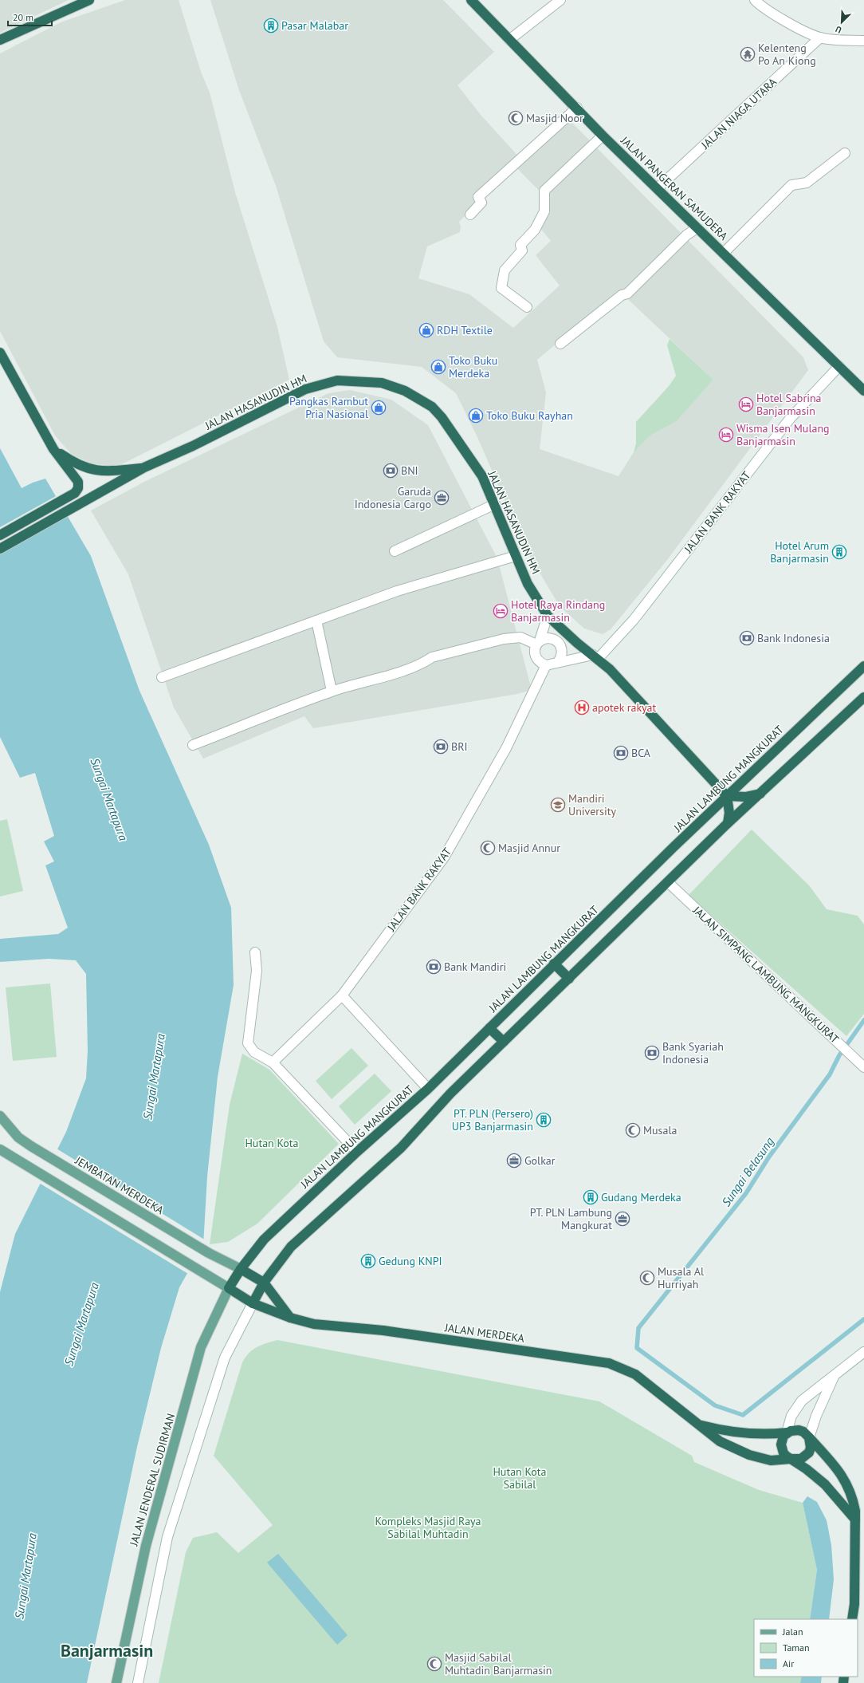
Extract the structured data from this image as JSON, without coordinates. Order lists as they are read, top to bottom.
{
  "streets": {
    "highway": [
      "JALAN PANGERAN SAMUDERA",
      "JALAN HASANUDIN HM",
      "JALAN LAMBUNG MANGKURAT",
      "JALAN MERDEKA"
    ],
    "main road": ["JEMBATAN MERDEKA", "JALAN JENDERAL SUDIRMAN"],
    "street": ["JALAN NIAGA UTARA", "JALAN BANK RAKYAT", "JALAN SIMPANG LAMBUNG MANGKURAT"]
  },
  "crossings": [
    ["JALAN NIAGA UTARA", "JALAN PANGERAN SAMUDERA"],
    ["JALAN PANGERAN SAMUDERA", "JALAN BANK RAKYAT"],
    ["JALAN HASANUDIN HM", "JALAN BANK RAKYAT"],
    ["JALAN HASANUDIN HM", "JALAN LAMBUNG MANGKURAT"],
    ["JALAN LAMBUNG MANGKURAT", "JEMBATAN MERDEKA"],
    ["JALAN LAMBUNG MANGKURAT", "JALAN MERDEKA"],
    ["JALAN LAMBUNG MANGKURAT", "JALAN JENDERAL SUDIRMAN"],
    ["JALAN MERDEKA", "JALAN JENDERAL SUDIRMAN"]
  ],
  "districts": ["Banjarmasin"],
  "water": ["Sungai Martapura", "Sungai Belasung"],
  "parks": ["Hutan Kota", "Hutan Kota Sabilal", "Kompleks Masjid Raya Sabilal Muhtadin"],
  "places": {
    "building": [
      "Pasar Malabar",
      "Hotel Arum Banjarmasin",
      "PT. PLN (Persero) UP3 Banjarmasin",
      "Gudang Merdeka",
      "Gedung KNPI"
    ],
    "temple": ["Kelenteng Po An Kiong"],
    "mosque": [
      "Masjid Noor",
      "Masjid Annur",
      "Musala",
      "Musala Al Hurriyah",
      "Masjid Sabilal Muhtadin Banjarmasin"
    ],
    "shop": [
      "RDH Textile",
      "Toko Buku Merdeka",
      "Pangkas Rambut Pria Nasional",
      "Toko Buku Rayhan"
    ],
    "hotel": ["Hotel Sabrina Banjarmasin", "Wisma Isen Mulang Banjarmasin", "Hotel Raya Rindang Banjarmasin"],
    "bank": [
      "BNI",
      "Bank Indonesia",
      "BRI",
      "BCA",
      "Bank Mandiri",
      "Bank Syariah Indonesia"
    ],
    "office": ["Garuda Indonesia Cargo", "Golkar", "PT. PLN Lambung Mangkurat"],
    "hospital": ["apotek rakyat"],
    "school or university": ["Mandiri University"]
  },
  "legend": ["Jalan", "Taman", "Air"],
  "scale_bar": "20 m",
  "north": "bottom left"
}
